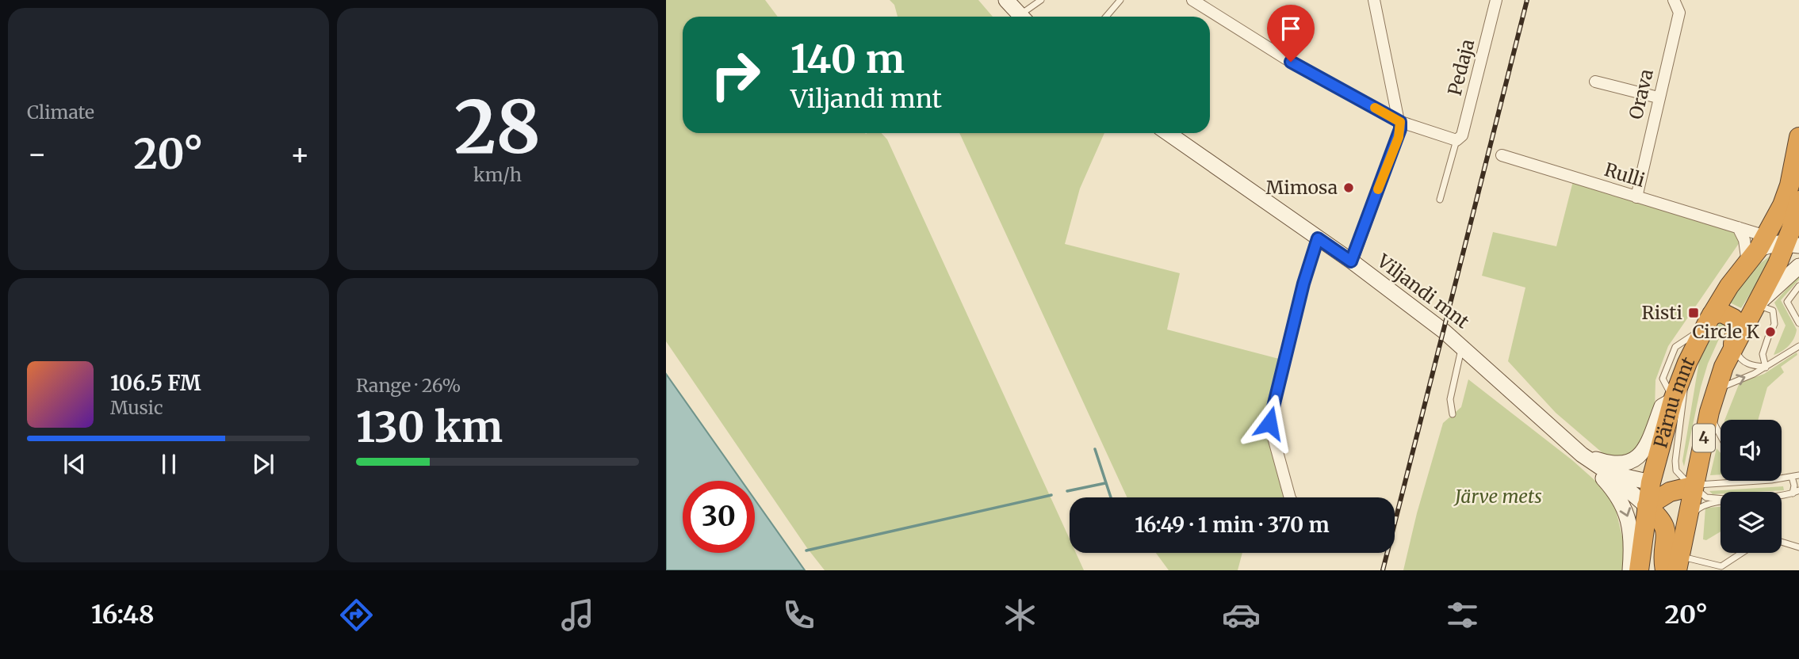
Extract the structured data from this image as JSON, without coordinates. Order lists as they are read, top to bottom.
{
  "streets": {
    "highway": ["Pärnu mnt", "4"],
    "main road": ["Viljandi mnt"],
    "street": ["Pedaja", "Orava", "Rulli"]
  },
  "crossings": [
    ["Orava", "Rulli"],
    ["Rulli", "Pärnu mnt"],
    ["Rulli", "4"],
    ["Viljandi mnt", "Pärnu mnt"],
    ["Pärnu mnt", "4"]
  ],
  "parks": ["Järve mets"],
  "places": {
    "other": ["Mimosa", "Circle K"],
    "transit": ["Risti"]
  },
  "page": {
    "tile": [
      "Climate",
      ["28", "km/h"],
      ["Range · 26%", "130 km"]
    ],
    "turn": ["140 m", "Viljandi mnt"],
    "heat": ["−", "20°", "+"],
    "song": ["106.5 FM", "Music"],
    "limit": "30",
    "trip": "16:49 · 1 min · 370 m",
    "tabs": ["16:48", "20°"]
  }
}
